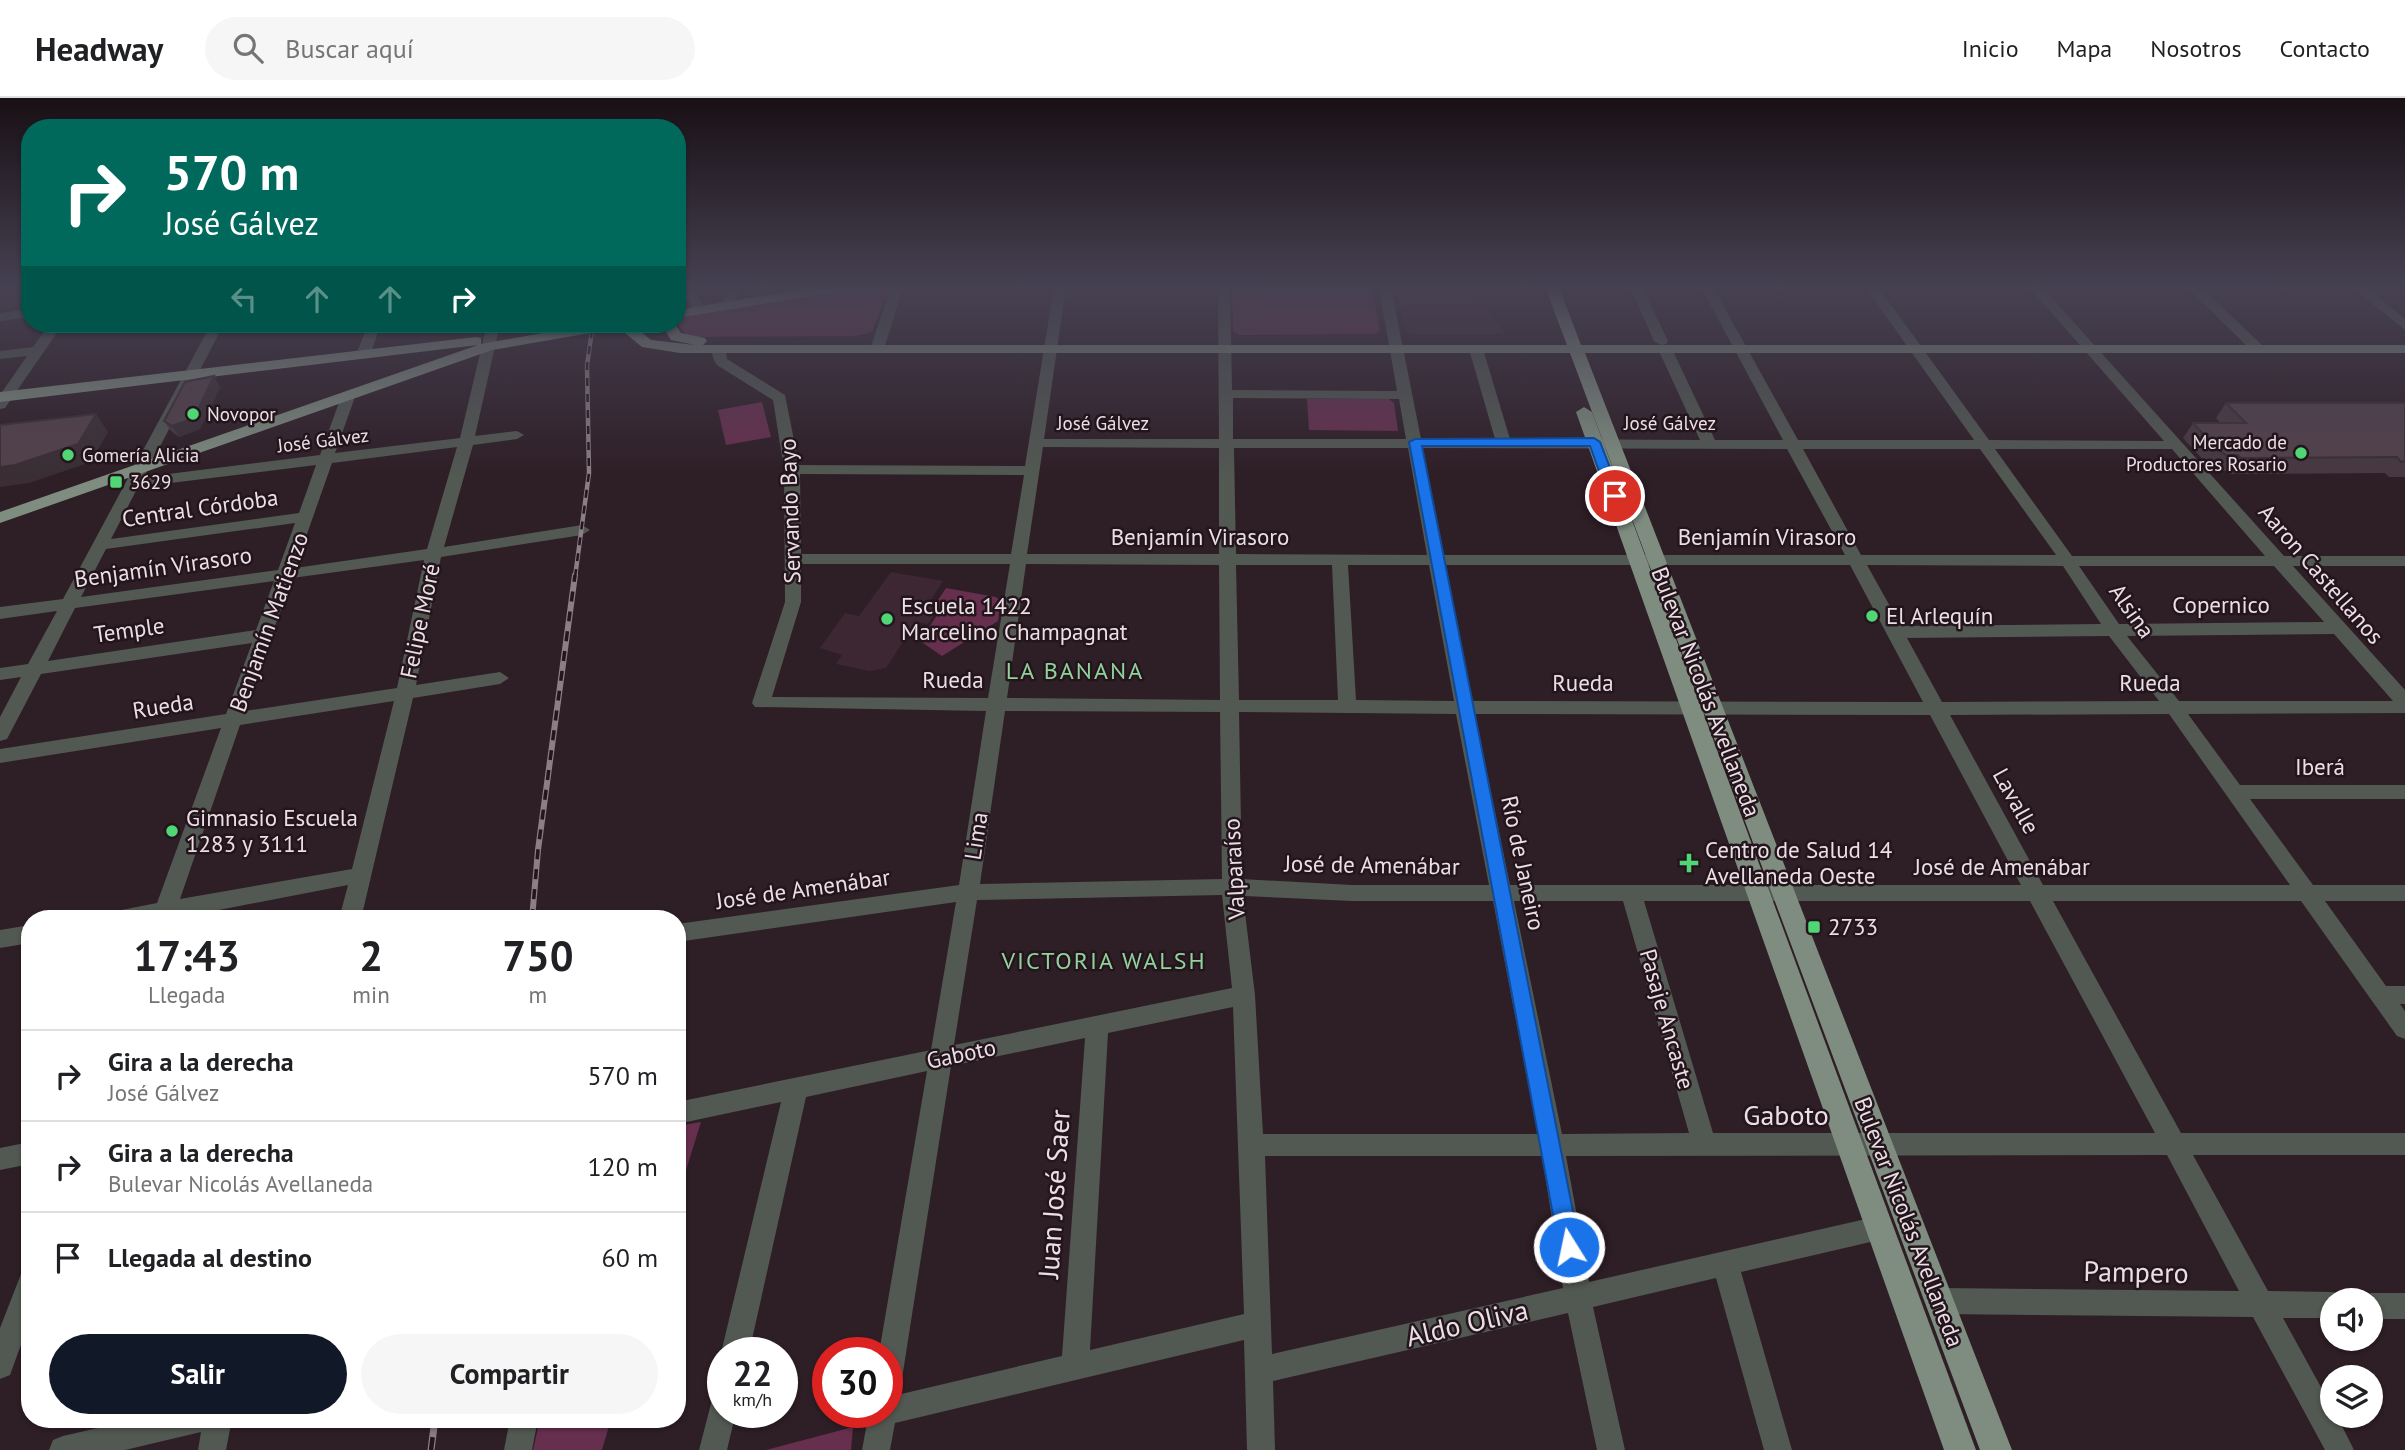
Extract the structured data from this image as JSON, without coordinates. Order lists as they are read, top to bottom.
{
  "streets": {
    "main road": ["Bulevar Nicolás Avellaneda"],
    "street": [
      "José Gálvez",
      "Central Córdoba",
      "Servando Bayo",
      "Benjamín Virasoro",
      "Aaron Castellanos",
      "Copernico",
      "Alsina",
      "Felipe Moré",
      "Benjamín Matienzo",
      "Temple",
      "Rueda",
      "Iberá",
      "Lavalle",
      "Lima",
      "Río de Janeiro",
      "José de Amenábar",
      "Valparaíso",
      "Pasaje Ancaste",
      "Gaboto",
      "Juan José Saer",
      "Pampero",
      "Aldo Oliva"
    ]
  },
  "crossings": [
    ["José Gálvez", "Aaron Castellanos"],
    ["José Gálvez", "Alsina"],
    ["José Gálvez", "Felipe Moré"],
    ["José Gálvez", "Benjamín Matienzo"],
    ["José Gálvez", "Bulevar Nicolás Avellaneda"],
    ["José Gálvez", "Lavalle"],
    ["José Gálvez", "Lima"],
    ["José Gálvez", "Río de Janeiro"],
    ["José Gálvez", "Valparaíso"],
    ["Central Córdoba", "Benjamín Matienzo"],
    ["Servando Bayo", "Benjamín Virasoro"],
    ["Servando Bayo", "Rueda"],
    ["Benjamín Virasoro", "Aaron Castellanos"],
    ["Benjamín Virasoro", "Alsina"],
    ["Benjamín Virasoro", "Felipe Moré"],
    ["Benjamín Virasoro", "Benjamín Matienzo"],
    ["Benjamín Virasoro", "Bulevar Nicolás Avellaneda"],
    ["Benjamín Virasoro", "Lavalle"],
    ["Benjamín Virasoro", "Lima"],
    ["Benjamín Virasoro", "Río de Janeiro"],
    ["Benjamín Virasoro", "Valparaíso"],
    ["Aaron Castellanos", "Copernico"],
    ["Aaron Castellanos", "Rueda"],
    ["Copernico", "Alsina"],
    ["Copernico", "Lavalle"],
    ["Alsina", "Rueda"],
    ["Alsina", "Iberá"],
    ["Alsina", "José de Amenábar"],
    ["Felipe Moré", "Rueda"],
    ["Benjamín Matienzo", "Temple"],
    ["Benjamín Matienzo", "Rueda"],
    ["Rueda", "Bulevar Nicolás Avellaneda"],
    ["Rueda", "Lavalle"],
    ["Rueda", "Lima"],
    ["Rueda", "Río de Janeiro"],
    ["Rueda", "Valparaíso"],
    ["Bulevar Nicolás Avellaneda", "José de Amenábar"],
    ["Bulevar Nicolás Avellaneda", "Gaboto"],
    ["Bulevar Nicolás Avellaneda", "Pampero"],
    ["Bulevar Nicolás Avellaneda", "Aldo Oliva"],
    ["Lavalle", "José de Amenábar"],
    ["Lavalle", "Gaboto"],
    ["Lavalle", "Pampero"],
    ["Lima", "José de Amenábar"],
    ["Lima", "Gaboto"],
    ["Río de Janeiro", "José de Amenábar"],
    ["Río de Janeiro", "Gaboto"],
    ["Río de Janeiro", "Aldo Oliva"],
    ["José de Amenábar", "Valparaíso"],
    ["José de Amenábar", "Pasaje Ancaste"],
    ["Valparaíso", "Gaboto"],
    ["Valparaíso", "Aldo Oliva"],
    ["Pasaje Ancaste", "Gaboto"],
    ["Gaboto", "Juan José Saer"]
  ],
  "districts": ["LA BANANA", "VICTORIA WALSH"],
  "places": {
    "other": [
      "Novopor",
      "Mercado de Productores Rosario",
      "Gomería Alicia",
      "El Arlequín",
      "Escuela 1422 Marcelino Champagnat",
      "Gimnasio Escuela 1283 y 3111"
    ],
    "transit": ["3629", "2733"],
    "health": ["Centro de Salud 14 Avellaneda Oeste"]
  },
  "page": {
    "header": "Headway",
    "search": "Buscar aquí",
    "nav": [
      "Inicio",
      "Mapa",
      "Nosotros",
      "Contacto"
    ],
    "turn": ["570 m", "José Gálvez"],
    "eta": [
      "17:43",
      "Llegada",
      "2",
      "min",
      "750",
      "m"
    ],
    "list": [
      {
        "name": "Gira a la derecha",
        "note": "José Gálvez",
        "value": "570 m"
      },
      {
        "name": "Gira a la derecha",
        "note": "Bulevar Nicolás Avellaneda",
        "value": "120 m"
      },
      {
        "name": "Llegada al destino",
        "value": "60 m"
      }
    ],
    "buttons": ["Salir", "Compartir"],
    "speed": "22 km/h",
    "limit": "30"
  }
}
